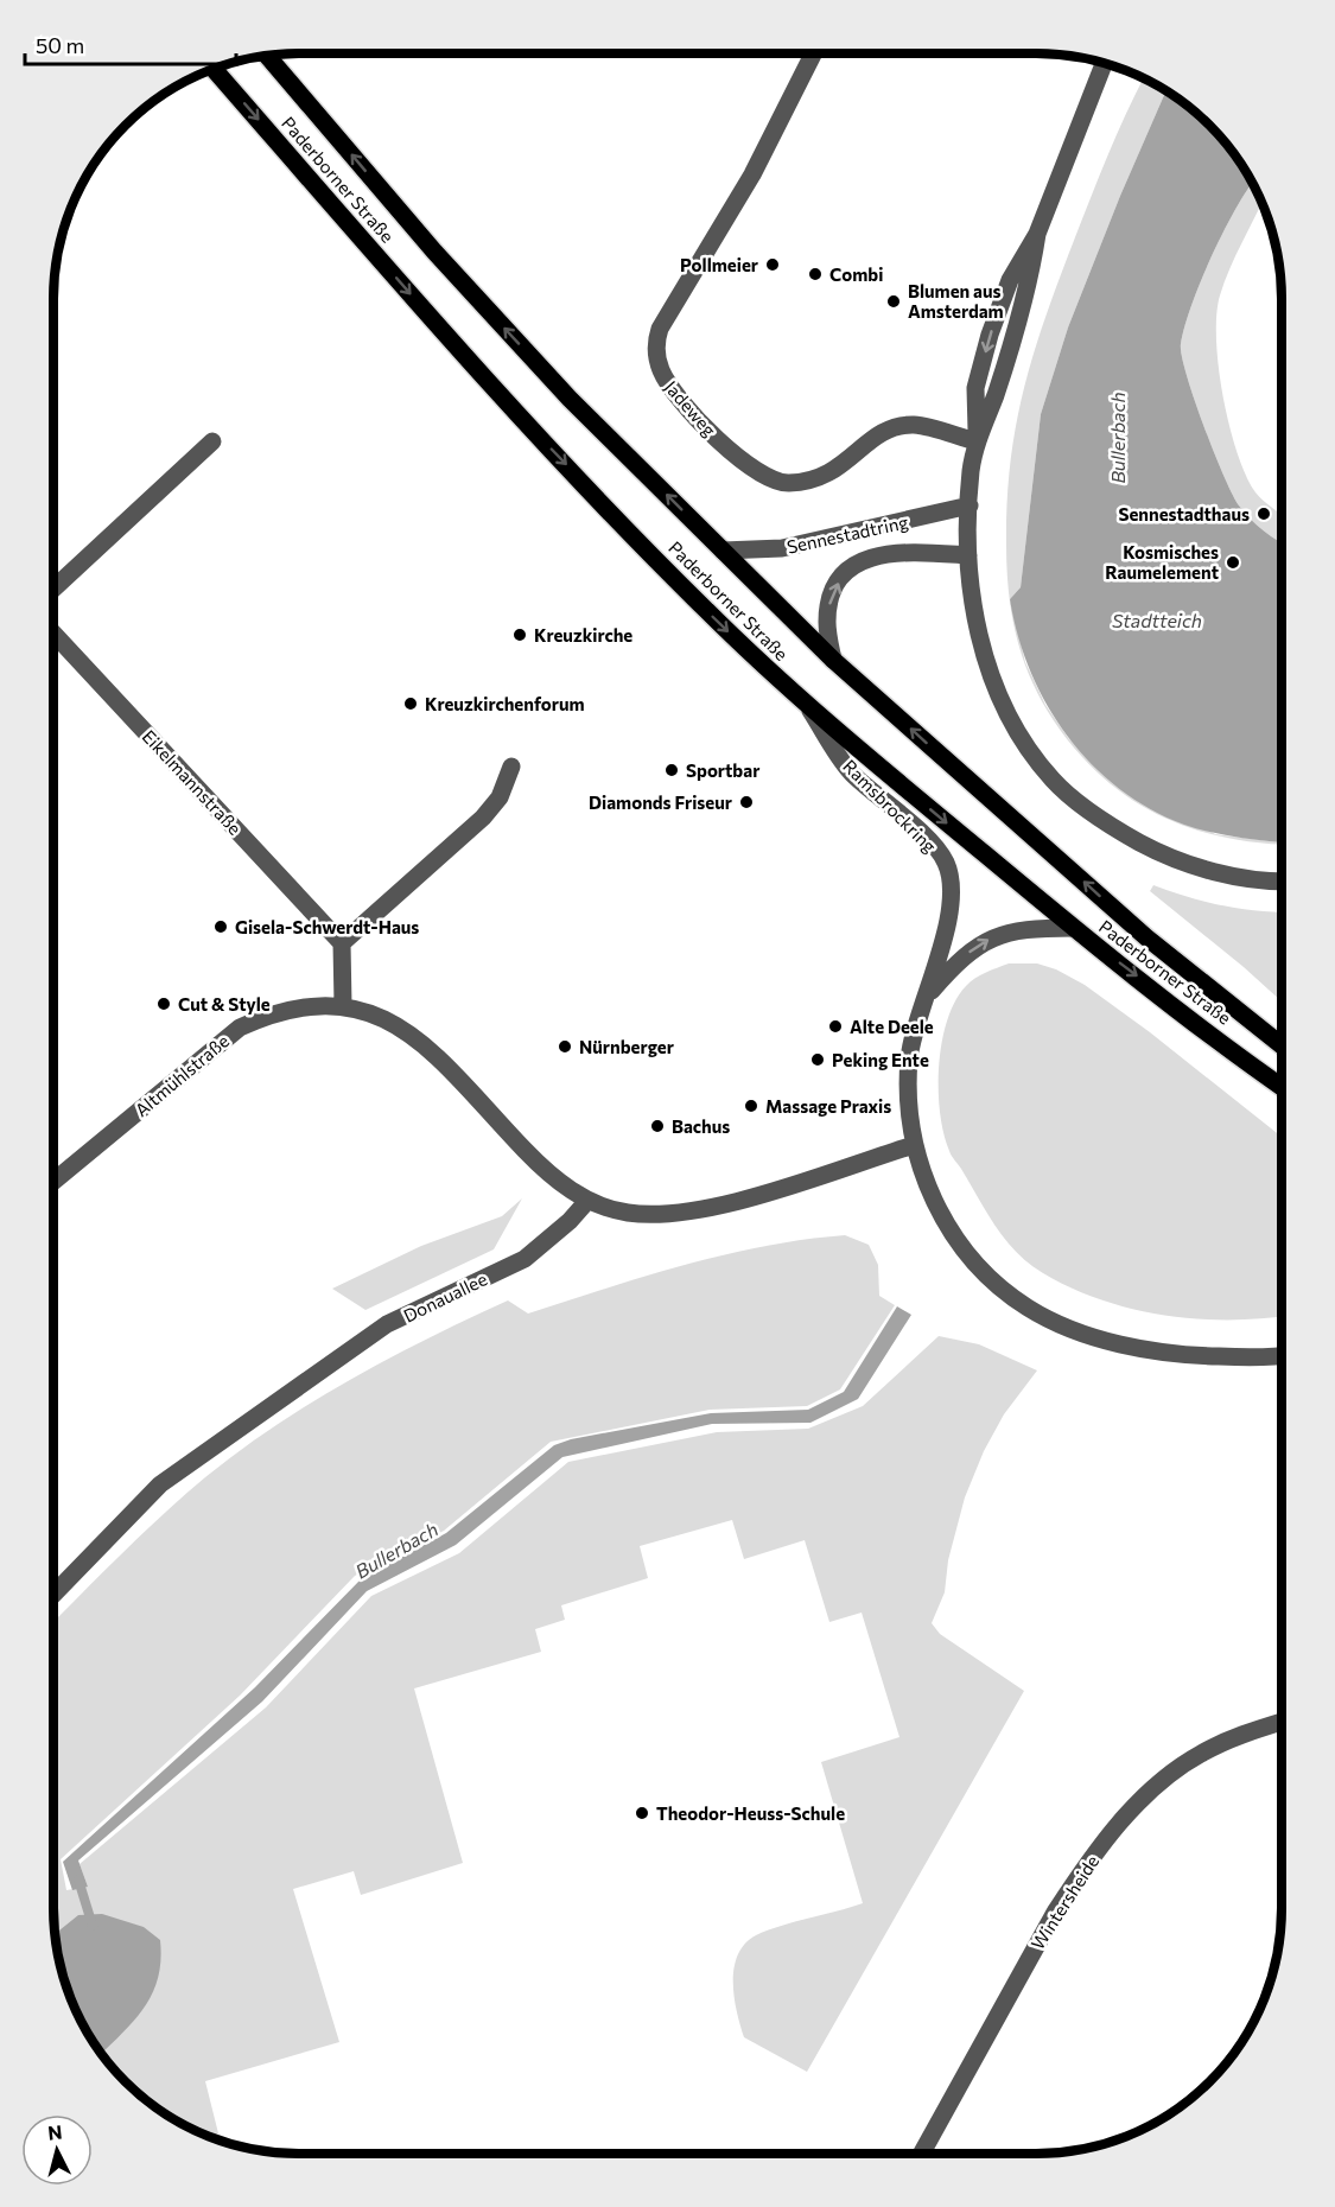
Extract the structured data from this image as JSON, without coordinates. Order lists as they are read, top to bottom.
{
  "streets": {
    "main road": ["Paderborner Straße"],
    "street": [
      "Jadeweg",
      "Sennestadtring",
      "Eikelmannstraße",
      "Ramsbrockring",
      "Altmühlstraße",
      "Donauallee",
      "Wintersheide"
    ]
  },
  "crossings": [
    ["Paderborner Straße", "Sennestadtring"],
    ["Paderborner Straße", "Ramsbrockring"],
    ["Altmühlstraße", "Donauallee"]
  ],
  "water": ["Bullerbach", "Stadtteich"],
  "places": [
    "Pollmeier",
    "Combi",
    "Blumen aus Amsterdam",
    "Sennestadthaus",
    "Kosmisches Raumelement",
    "Kreuzkirche",
    "Kreuzkirchenforum",
    "Sportbar",
    "Diamonds Friseur",
    "Gisela-Schwerdt-Haus",
    "Cut & Style",
    "Alte Deele",
    "Nürnberger",
    "Peking Ente",
    "Massage Praxis",
    "Bachus",
    "Theodor-Heuss-Schule"
  ],
  "scale_bar": "50 m",
  "north": "top"
}
